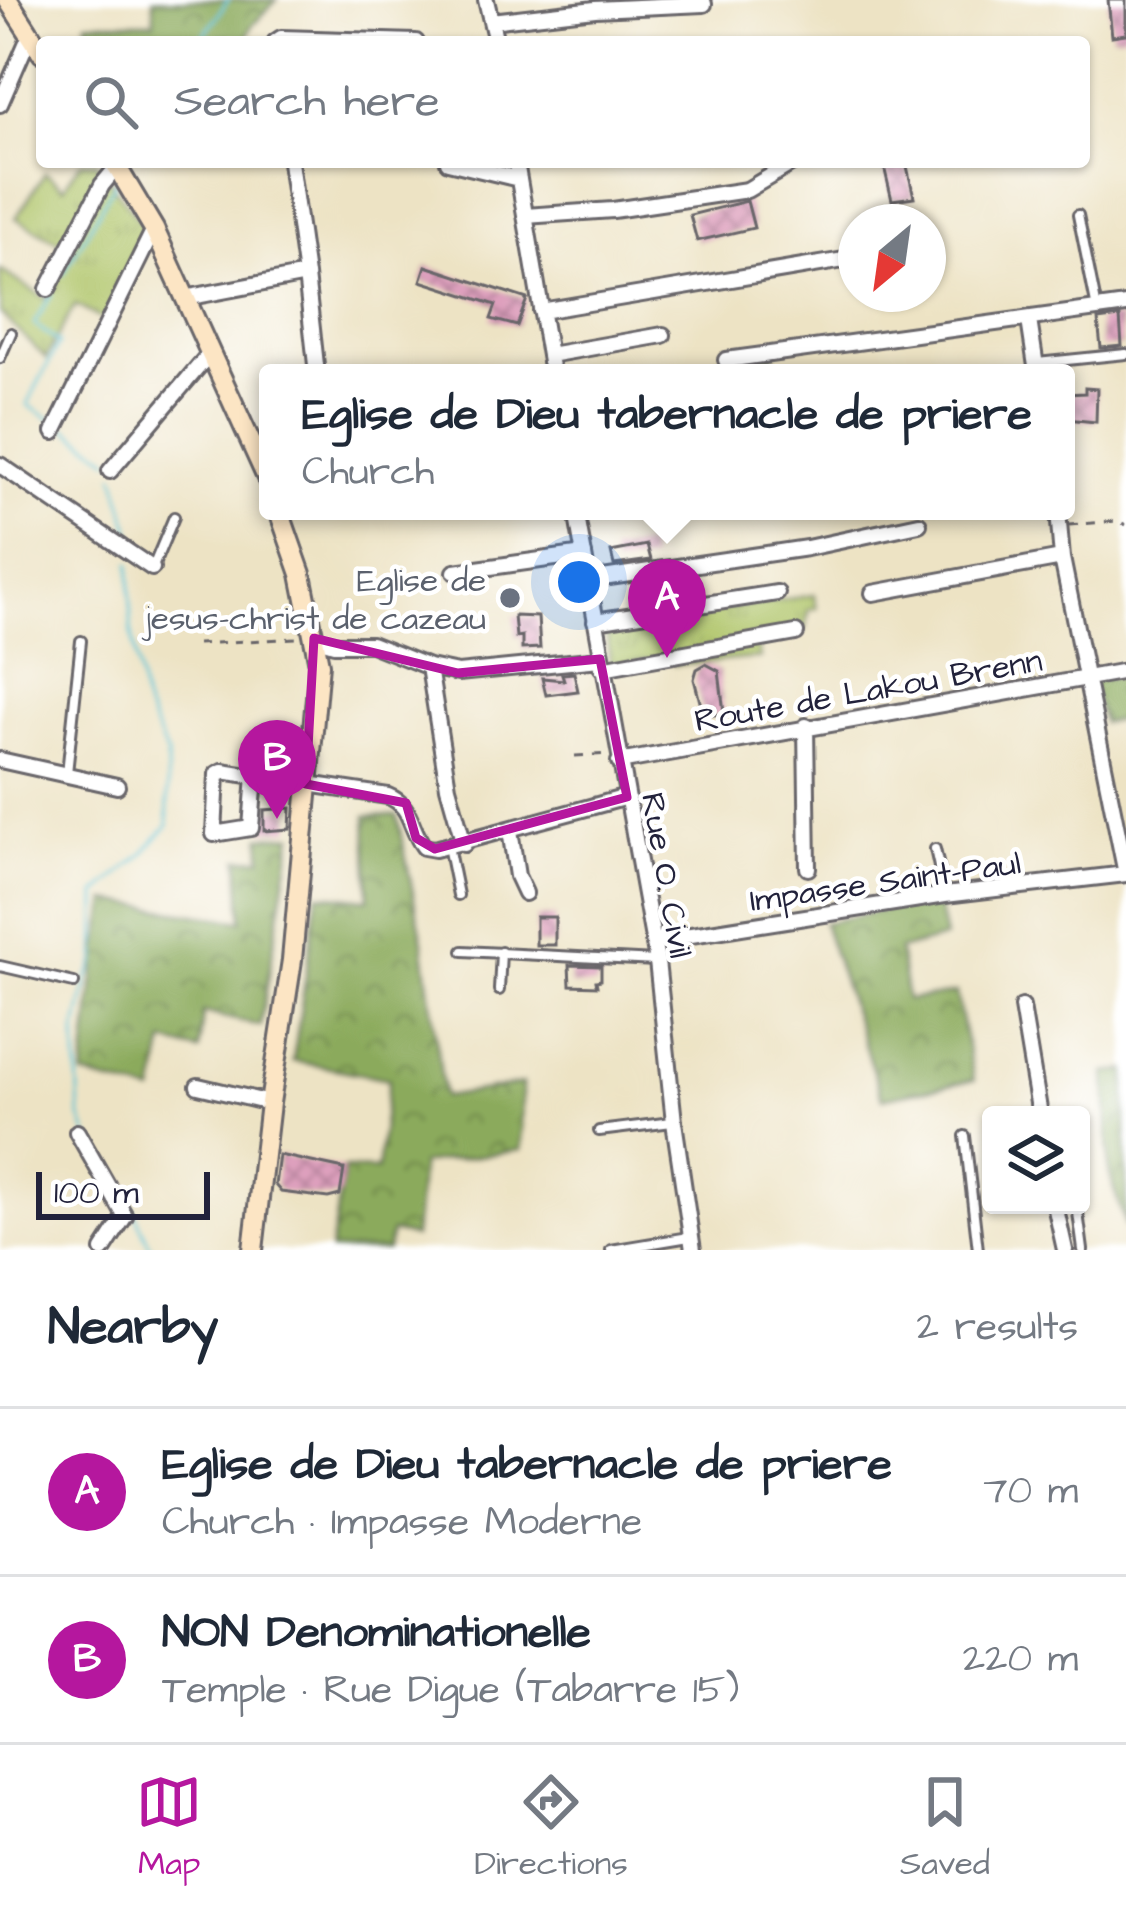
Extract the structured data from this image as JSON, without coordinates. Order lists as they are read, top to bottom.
{
  "streets": {
    "street": ["Route de Lakou Brenn", "Rue O. Civil", "Impasse Saint-Paul"]
  },
  "crossings": [
    ["Route de Lakou Brenn", "Rue O. Civil"],
    ["Rue O. Civil", "Impasse Saint-Paul"]
  ],
  "places": ["Eglise de jesus-christ de cazeau"],
  "scale_bar": "100 m",
  "north": "bottom left",
  "page": {
    "search": "Search here",
    "popup": ["Eglise de Dieu tabernacle de priere", "Church"],
    "pins": ["A", "B"],
    "scale": "100 m",
    "heading": ["Nearby", "2 results"],
    "list": [
      {
        "mark": "A",
        "name": "Eglise de Dieu tabernacle de priere",
        "note": "Church · Impasse Moderne",
        "value": "70 m"
      },
      {
        "mark": "B",
        "name": "NON Denominationelle",
        "note": "Temple · Rue Digue (Tabarre 15)",
        "value": "220 m"
      }
    ],
    "nav": ["Map", "Directions", "Saved"]
  }
}
